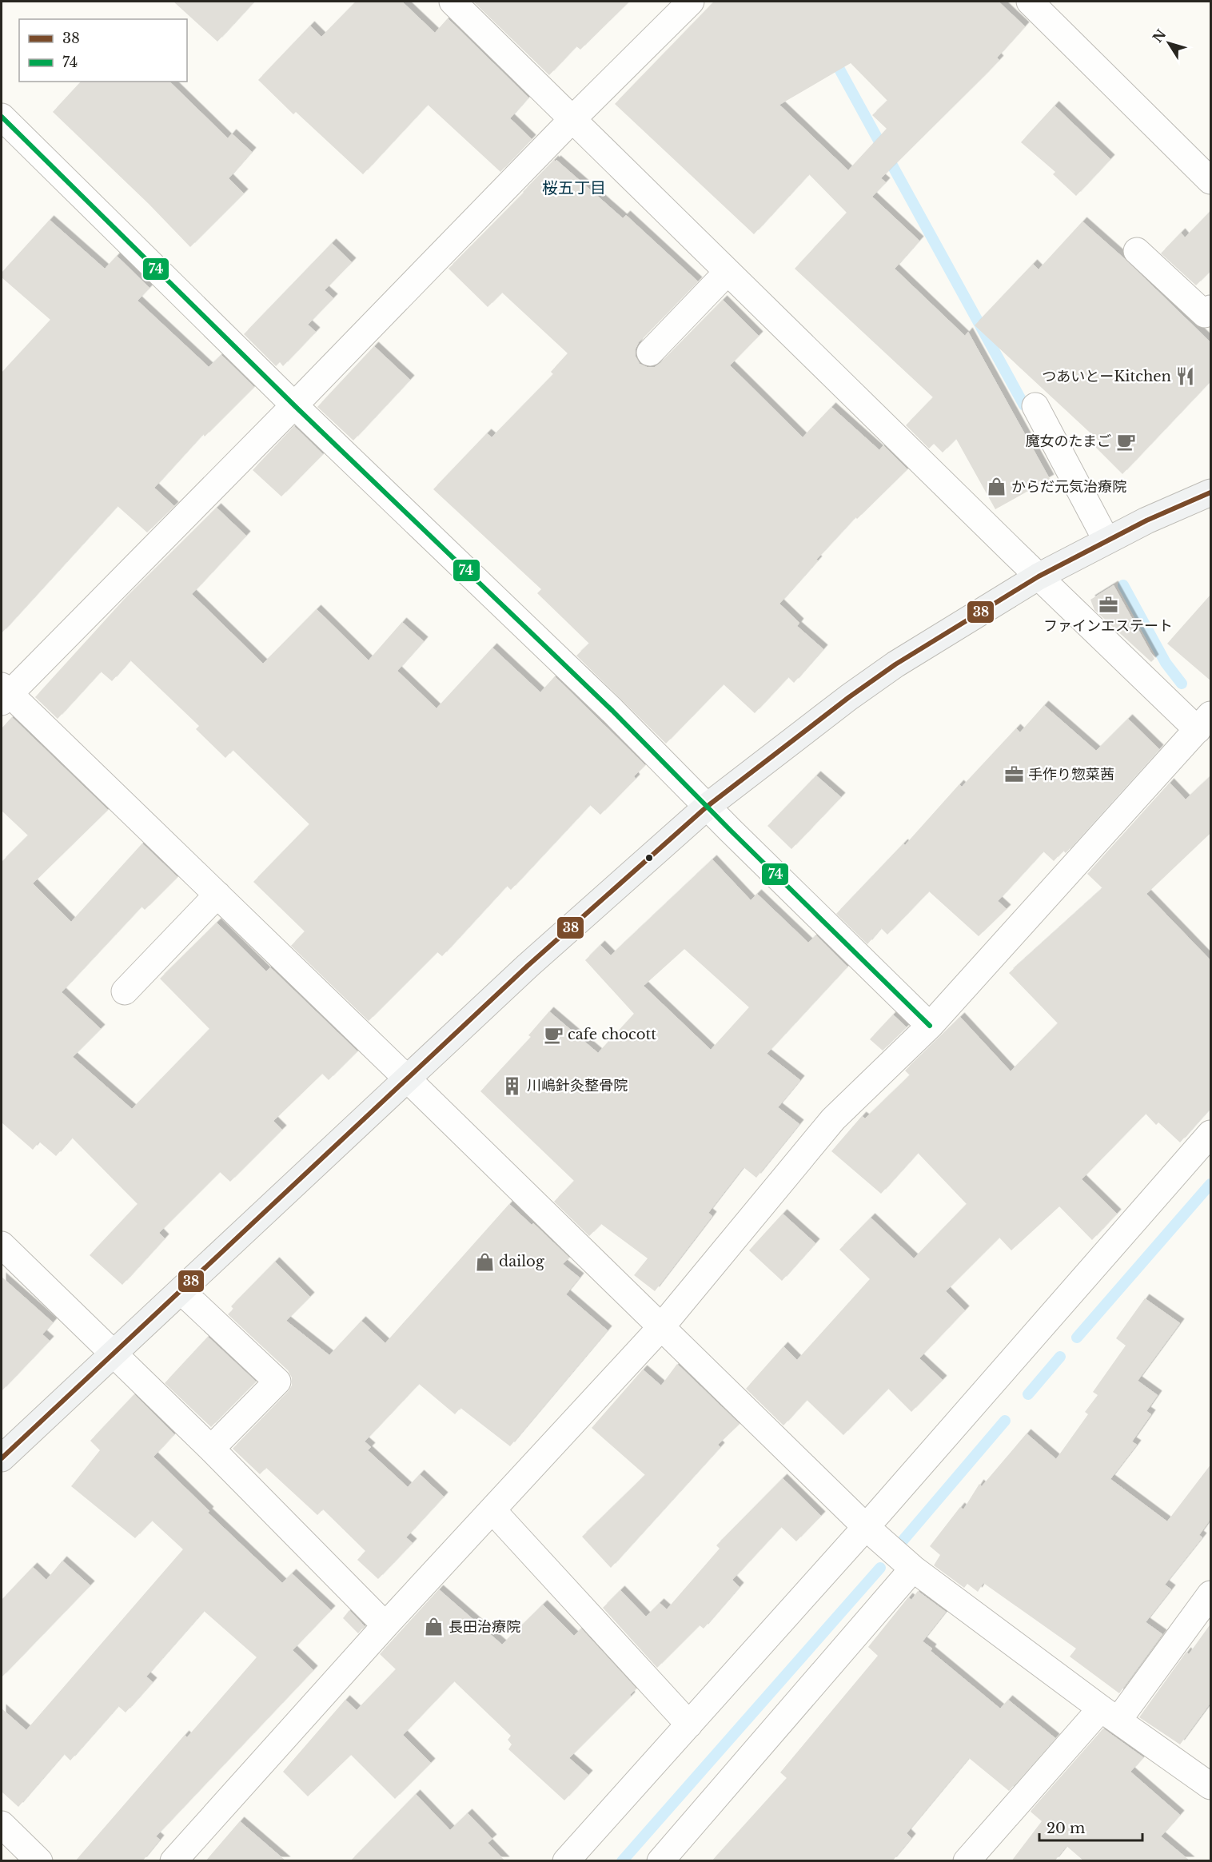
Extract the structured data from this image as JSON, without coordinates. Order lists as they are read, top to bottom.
{
  "districts": ["桜五丁目"],
  "places": {
    "restaurant": ["つあいとーKitchen"],
    "cafe": ["魔女のたまご", "cafe chocott"],
    "shop": ["からだ元気治療院", "dailog", "長田治療院"],
    "office": ["ファインエステート", "手作り惣菜茜"],
    "building": ["川嶋針灸整骨院"]
  },
  "lines": ["transit line 74", "transit line 38"],
  "legend": ["38", "74"],
  "scale_bar": "20 m",
  "north": "top left"
}
